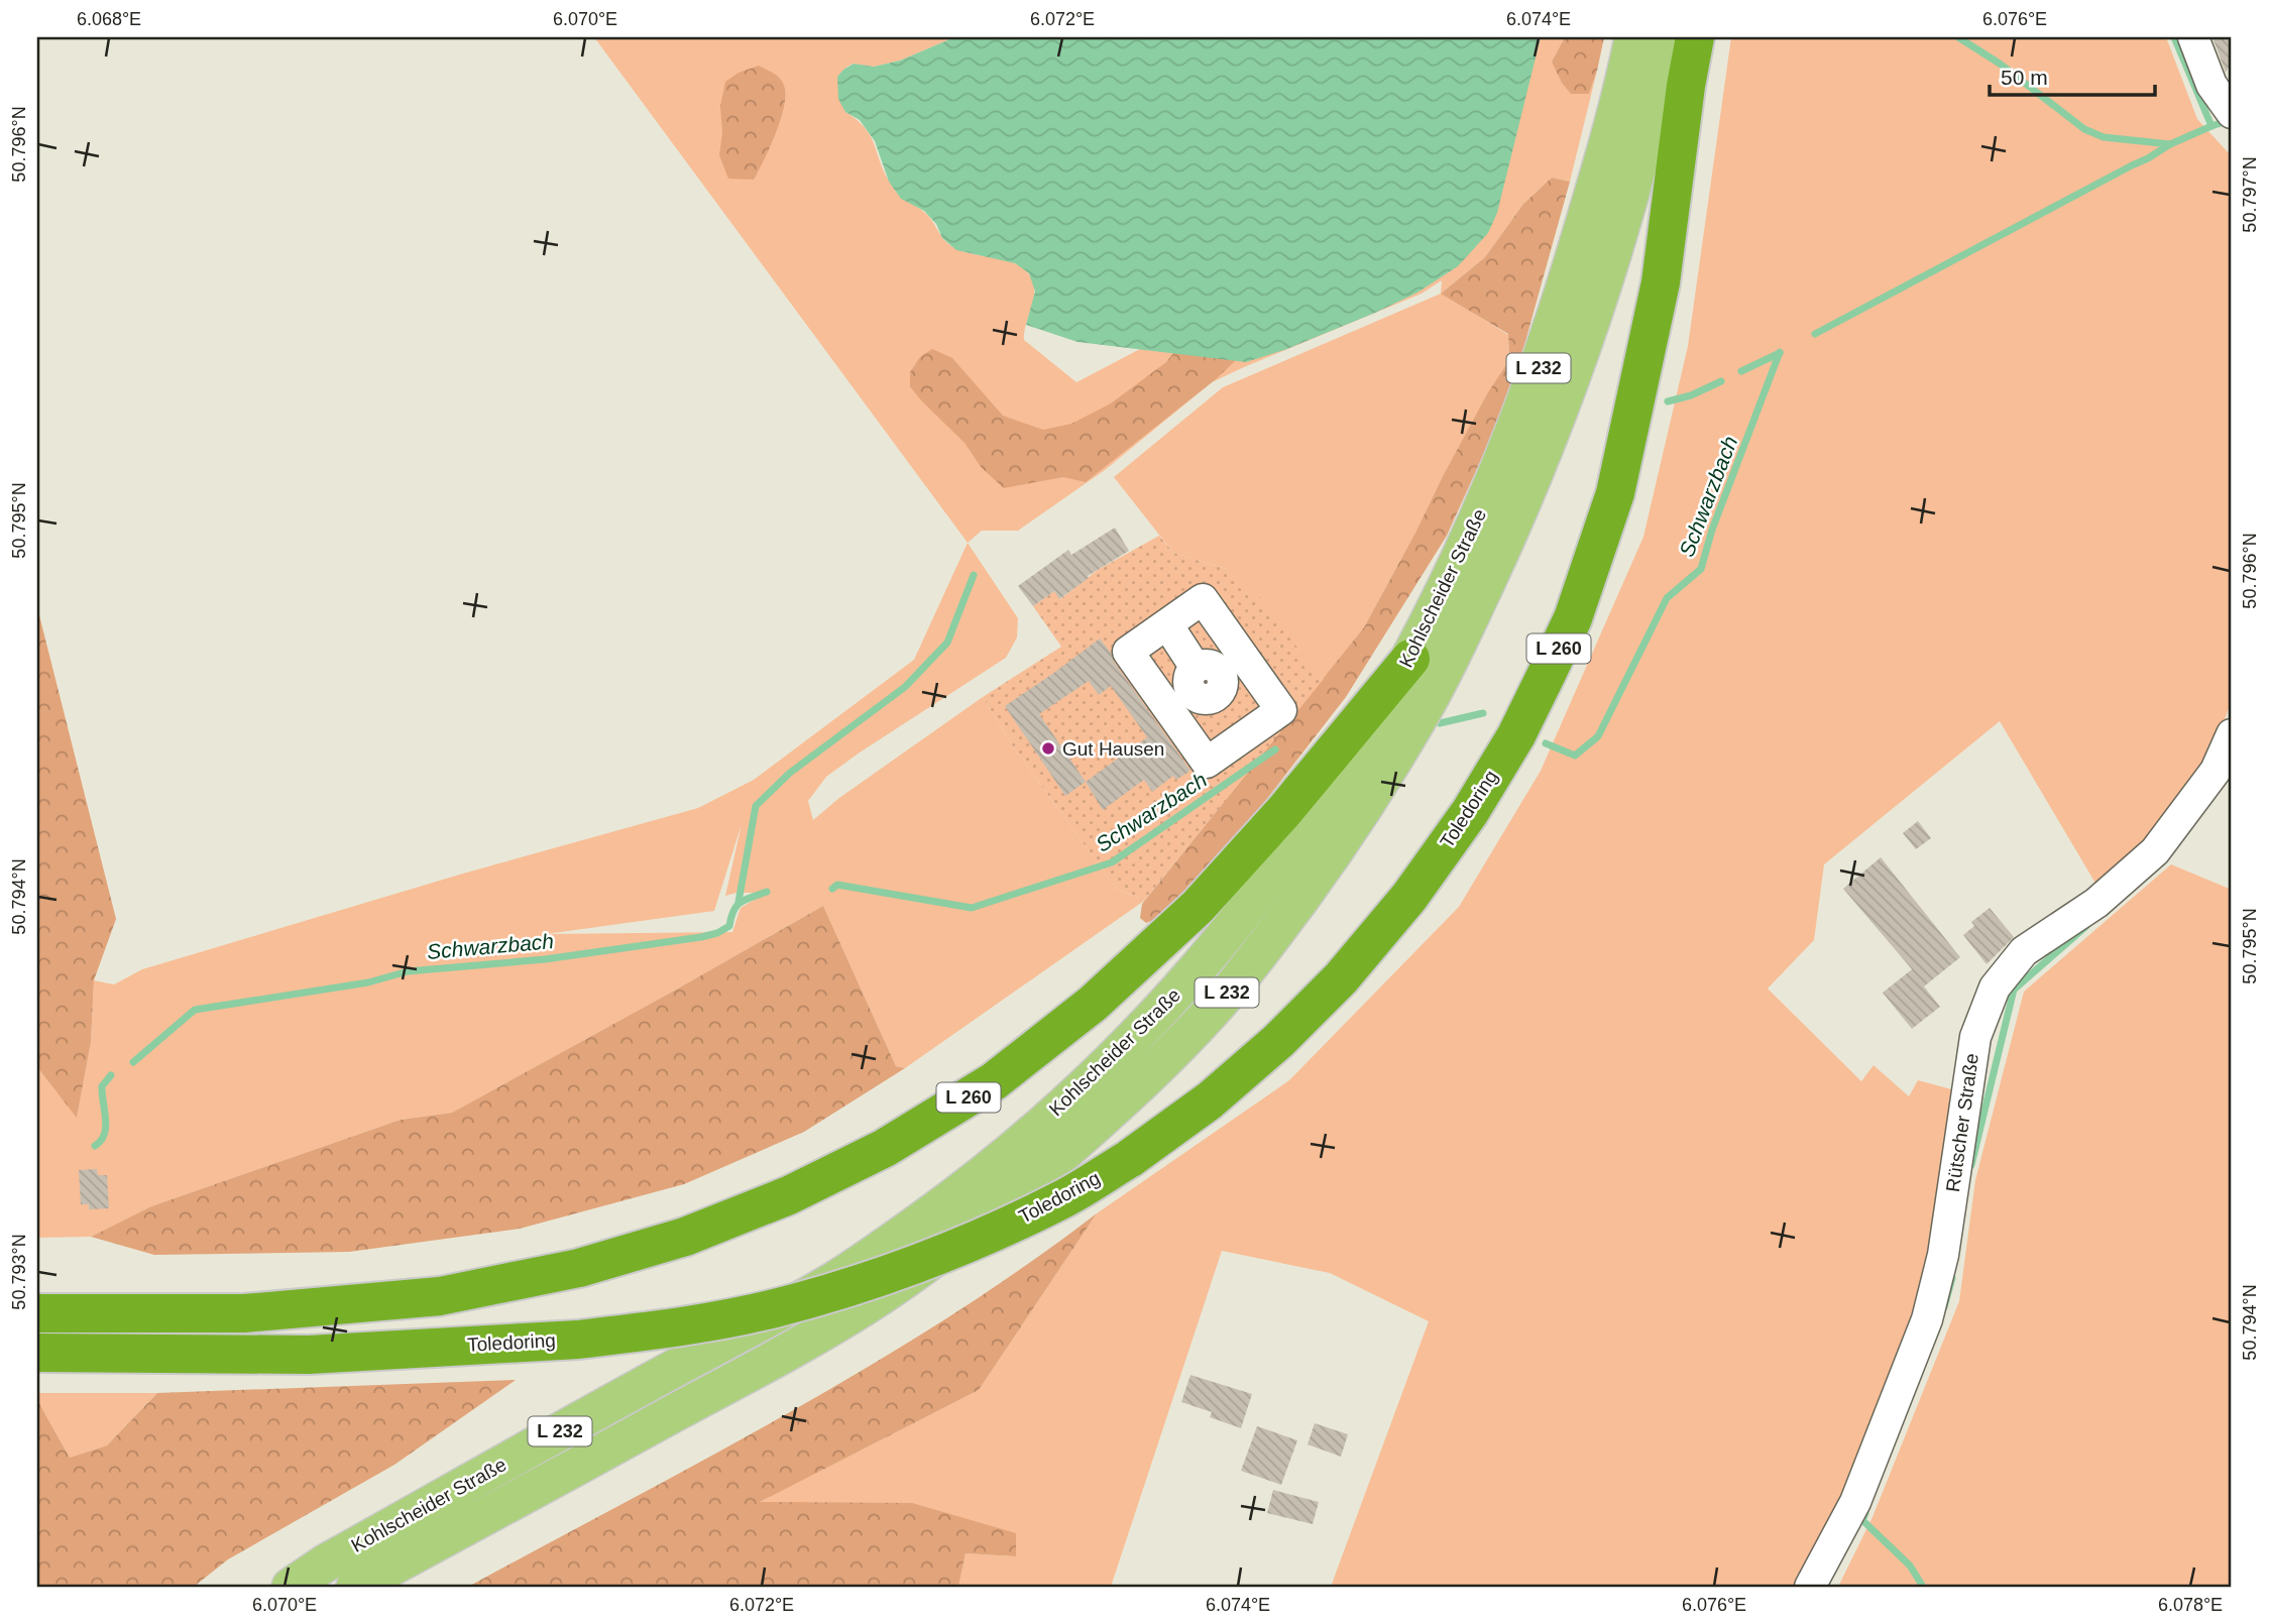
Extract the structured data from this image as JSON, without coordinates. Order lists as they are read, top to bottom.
{
  "streets": {
    "highway": ["L 260", "Toledoring"],
    "main road": ["L 232", "Kohlscheider Straße"],
    "street": ["Rütscher Straße"]
  },
  "crossings": [
    ["Kohlscheider Straße", "L 260"]
  ],
  "water": ["Schwarzbach"],
  "places": ["Gut Hausen"],
  "scale_bar": "50 m",
  "coordinates": [
    "6.068°E",
    "6.070°E",
    "6.072°E",
    "6.074°E",
    "6.076°E",
    "50.796°N",
    "50.797°N",
    "50.795°N",
    "50.794°N",
    "50.793°N",
    "6.078°E"
  ]
}
